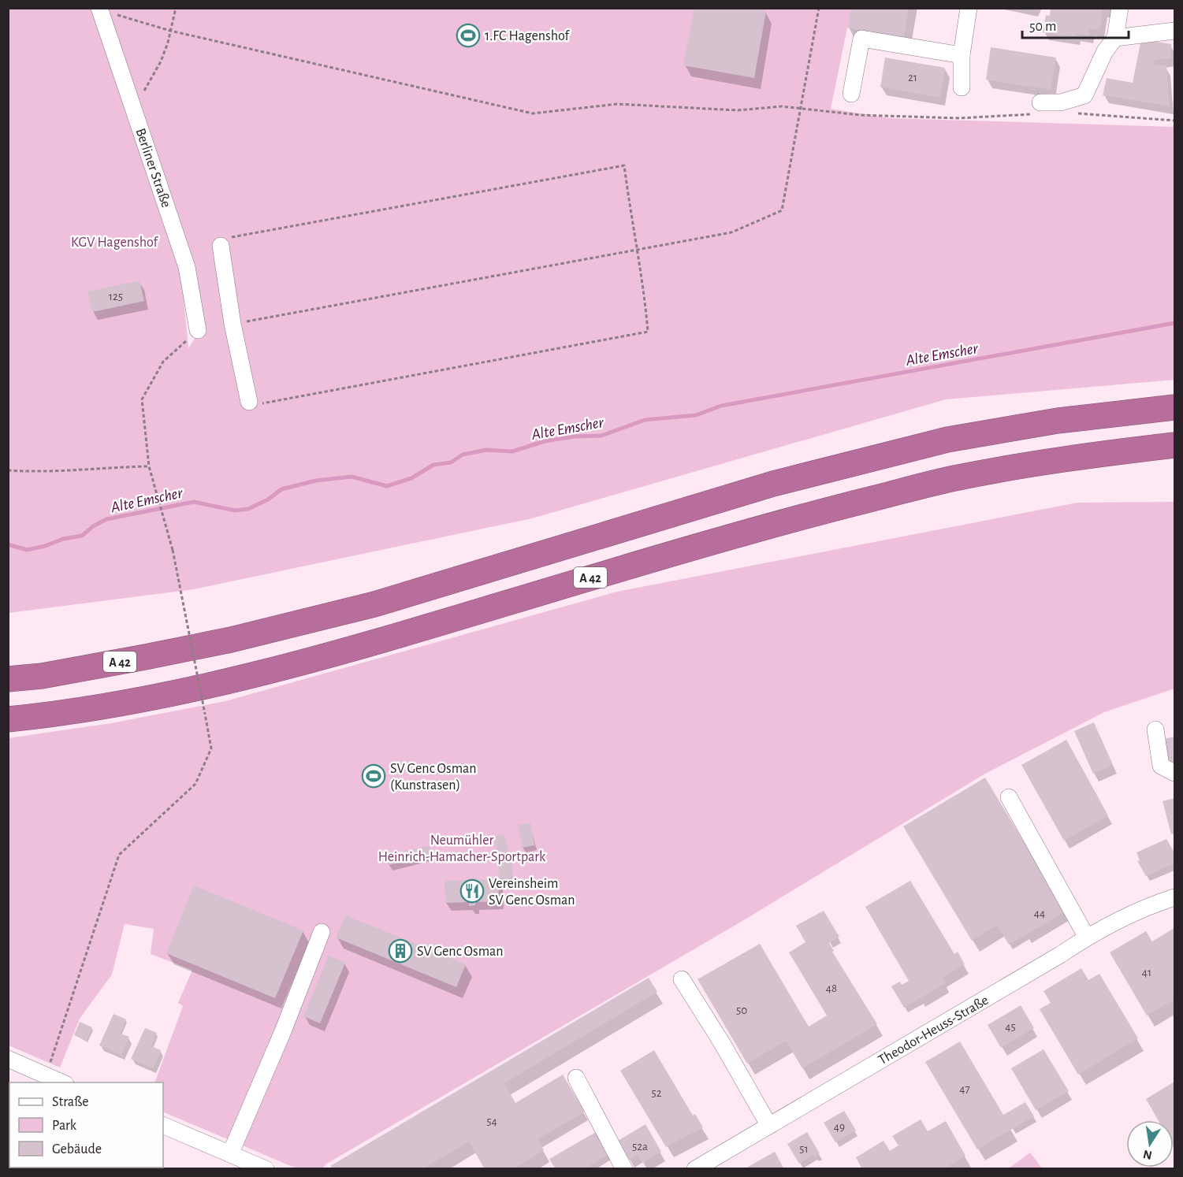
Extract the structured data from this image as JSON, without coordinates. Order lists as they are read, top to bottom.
{
  "streets": {
    "highway": ["A 42"],
    "street": ["Berliner Straße", "Theodor-Heuss-Straße"]
  },
  "water": ["Alte Emscher"],
  "parks": ["KGV Hagenshof", "Neumühler Heinrich-Hamacher-Sportpark"],
  "places": {
    "sports": ["1.FC Hagenshof", "SV Genc Osman (Kunstrasen)"],
    "restaurant": ["Vereinsheim SV Genc Osman"],
    "building": ["SV Genc Osman"]
  },
  "house_numbers": [
    "21",
    "125",
    "44",
    "41",
    "48",
    "50",
    "45",
    "47",
    "52",
    "54",
    "49",
    "52a",
    "51"
  ],
  "legend": ["Straße", "Park", "Gebäude"],
  "scale_bar": "50 m",
  "north": "bottom"
}
